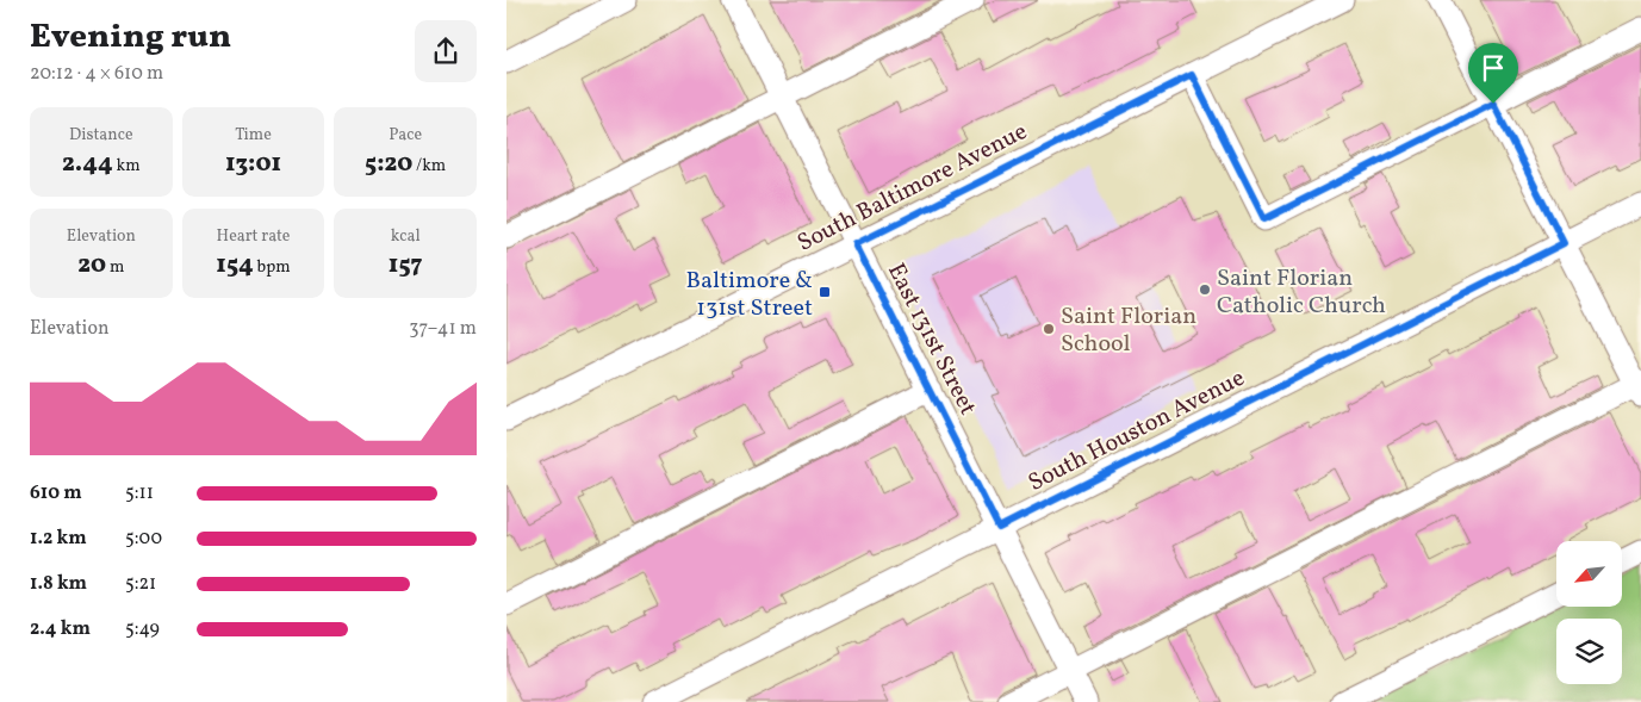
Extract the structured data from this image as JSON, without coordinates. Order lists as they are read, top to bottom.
{
  "streets": {
    "street": ["South Baltimore Avenue", "East 131st Street", "South Houston Avenue"]
  },
  "crossings": [
    ["South Baltimore Avenue", "East 131st Street"],
    ["East 131st Street", "South Houston Avenue"]
  ],
  "places": {
    "other": ["Saint Florian Catholic Church", "Saint Florian School"],
    "transit": ["Baltimore & 131st Street"]
  },
  "north": "bottom left",
  "page": {
    "heading": ["Evening run", "20:12 · 4 × 610 m"],
    "stats": [
      ["Distance", "2.44 km"],
      ["Time", "13:01"],
      ["Pace", "5:20 /km"],
      ["Elevation", "20 m"],
      ["Heart rate", "154 bpm"],
      ["kcal", "157"]
    ],
    "chart": ["Elevation", "37–41 m"],
    "list": [
      {
        "name": "610 m",
        "note": "5:11"
      },
      {
        "name": "1.2 km",
        "note": "5:00"
      },
      {
        "name": "1.8 km",
        "note": "5:21"
      },
      {
        "name": "2.4 km",
        "note": "5:49"
      }
    ]
  }
}
